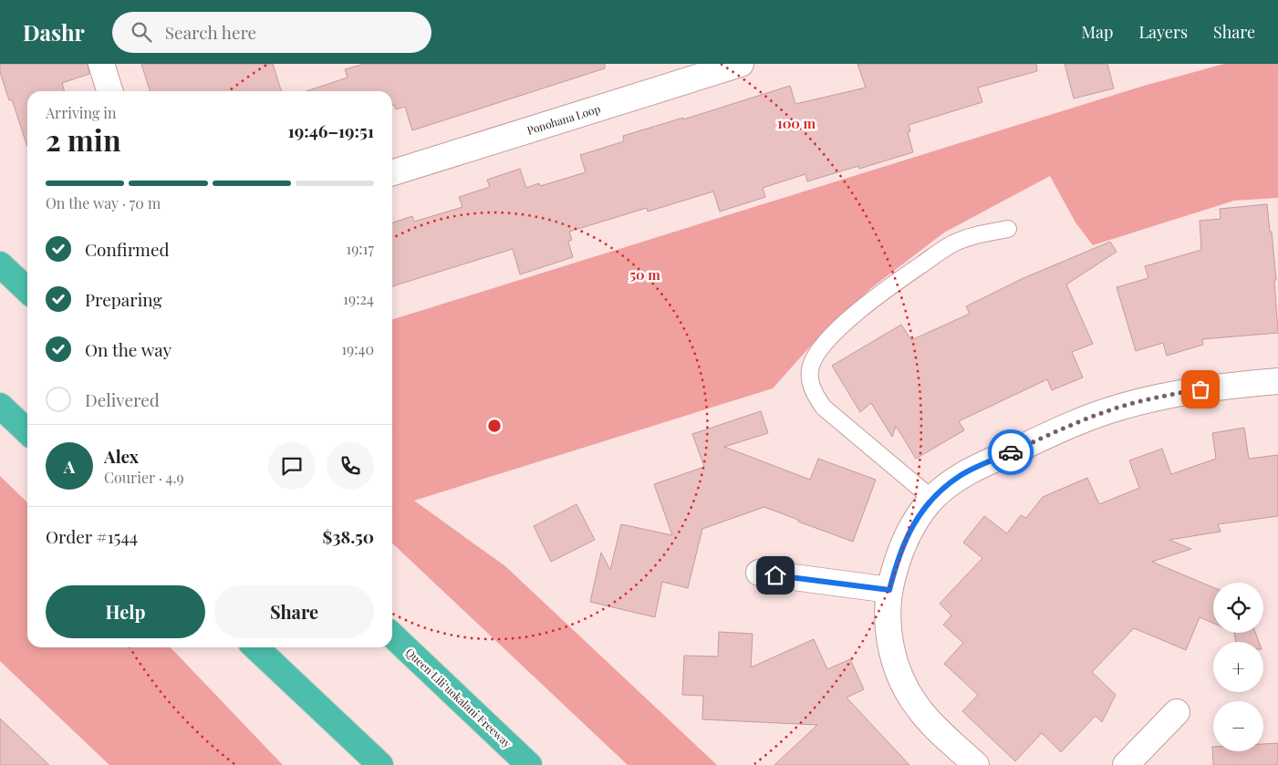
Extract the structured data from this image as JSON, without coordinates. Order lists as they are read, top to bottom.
{
  "streets": {
    "highway": ["Queen Liliʻuokalani Freeway"],
    "street": ["Ponohana Loop"]
  },
  "page": {
    "header": "Dashr",
    "search": "Search here",
    "nav": ["Map", "Layers", "Share"],
    "heading": ["2 min", "Arriving in", "19:46–19:51"],
    "panel": [
      "Alex",
      "Courier · 4.9",
      "Order #1544",
      "$38.50"
    ],
    "bar": "On the way · 70 m",
    "list": [
      ["Confirmed", "19:17"],
      ["Preparing", "19:24"],
      ["On the way", "19:40"],
      "Delivered"
    ],
    "round": "A",
    "buttons": ["Help", "Share"],
    "map_buttons": ["+", "−"]
  },
  "rings": ["100 m", "50 m"]
}
